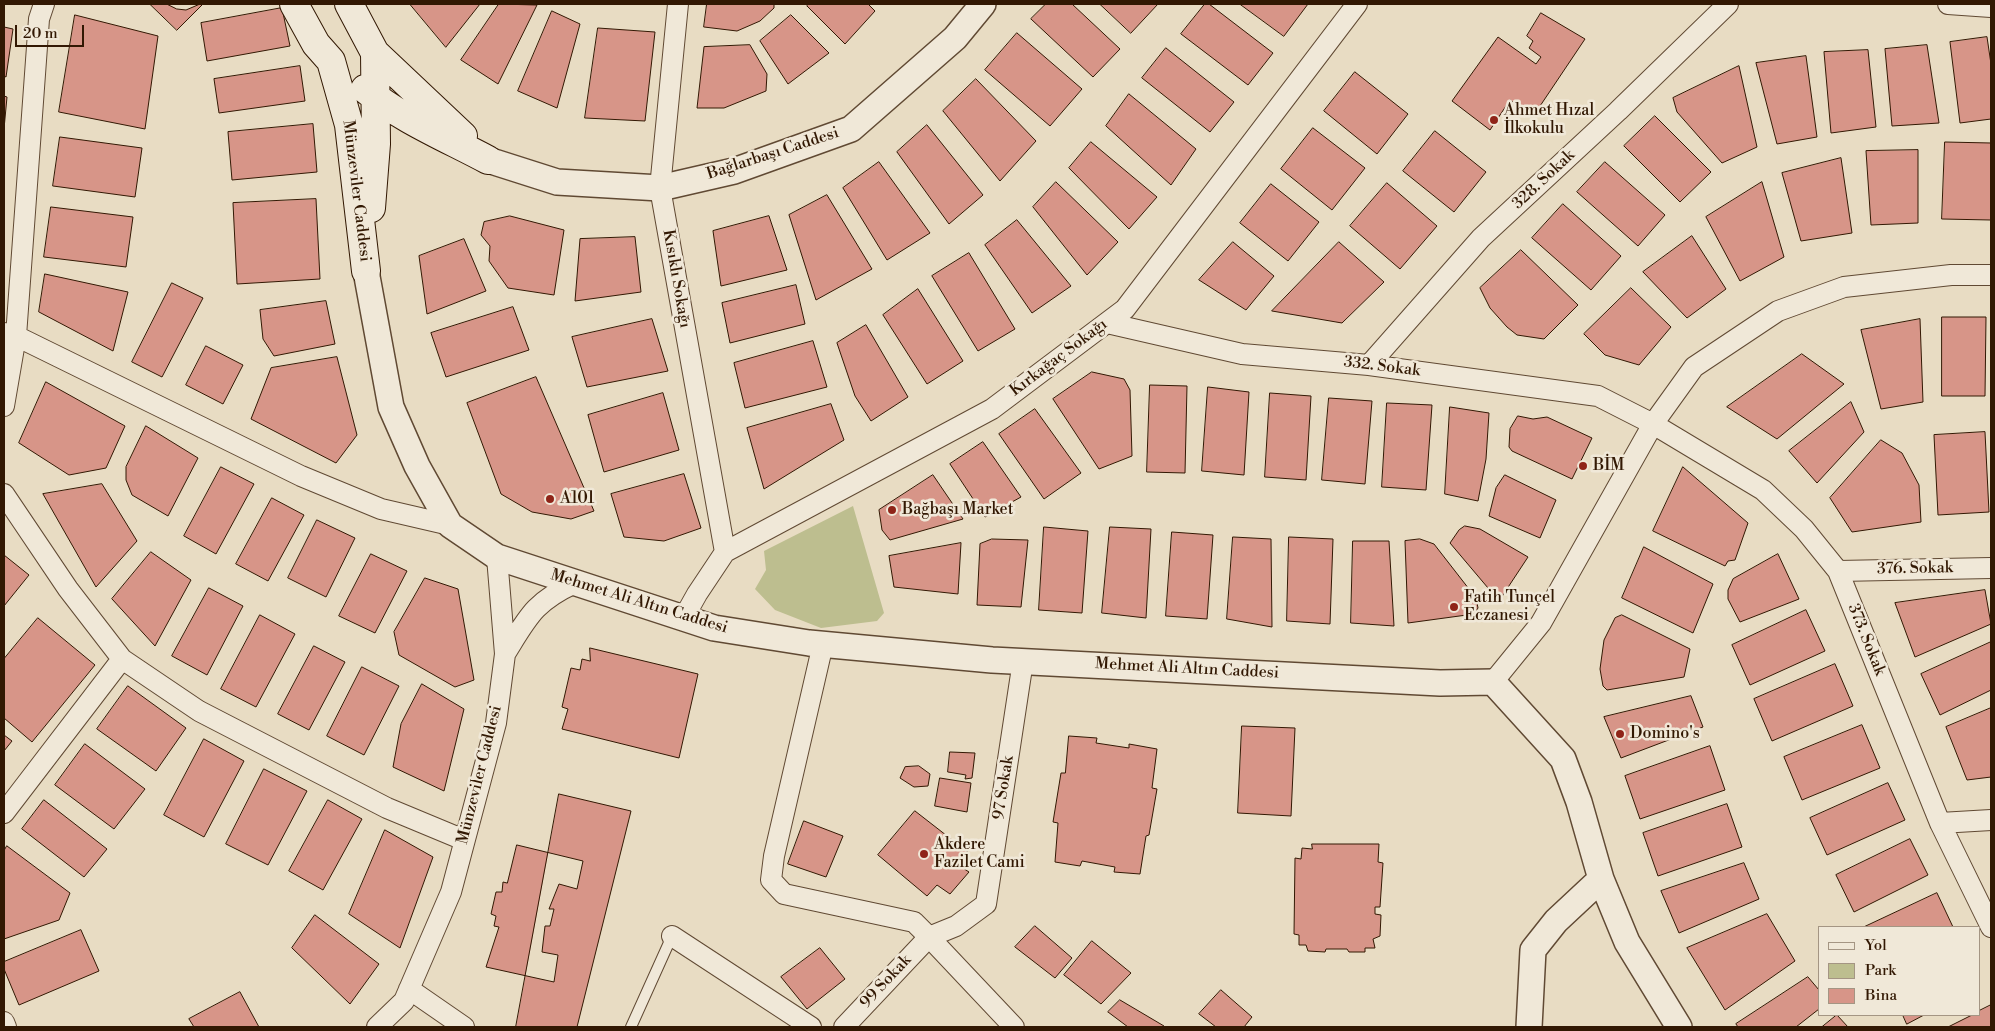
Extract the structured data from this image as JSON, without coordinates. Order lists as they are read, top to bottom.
{
  "streets": {
    "main road": ["Bağlarbaşı Caddesi", "Münzeviler Caddesi"],
    "street": [
      "328. Sokak",
      "Kısıklı Sokağı",
      "Kırkağaç Sokağı",
      "332. Sokak",
      "376. Sokak",
      "Mehmet Ali Altın Caddesi",
      "373. Sokak",
      "97 Sokak",
      "99 Sokak"
    ]
  },
  "crossings": [
    ["Bağlarbaşı Caddesi", "Münzeviler Caddesi"],
    ["Bağlarbaşı Caddesi", "Kısıklı Sokağı"],
    ["328. Sokak", "332. Sokak"],
    ["Münzeviler Caddesi", "Mehmet Ali Altın Caddesi"],
    ["Kısıklı Sokağı", "Kırkağaç Sokağı"],
    ["Kırkağaç Sokağı", "332. Sokak"],
    ["Kırkağaç Sokağı", "Mehmet Ali Altın Caddesi"],
    ["332. Sokak", "373. Sokak"],
    ["376. Sokak", "373. Sokak"],
    ["Mehmet Ali Altın Caddesi", "97 Sokak"],
    ["97 Sokak", "99 Sokak"]
  ],
  "places": [
    "Ahmet Hızal İlkokulu",
    "BİM",
    "A101",
    "Bağbaşı Market",
    "Fatih Tunçel Eczanesi",
    "Domino's",
    "Akdere Fazilet Cami"
  ],
  "legend": ["Yol", "Park", "Bina"],
  "scale_bar": "20 m"
}
